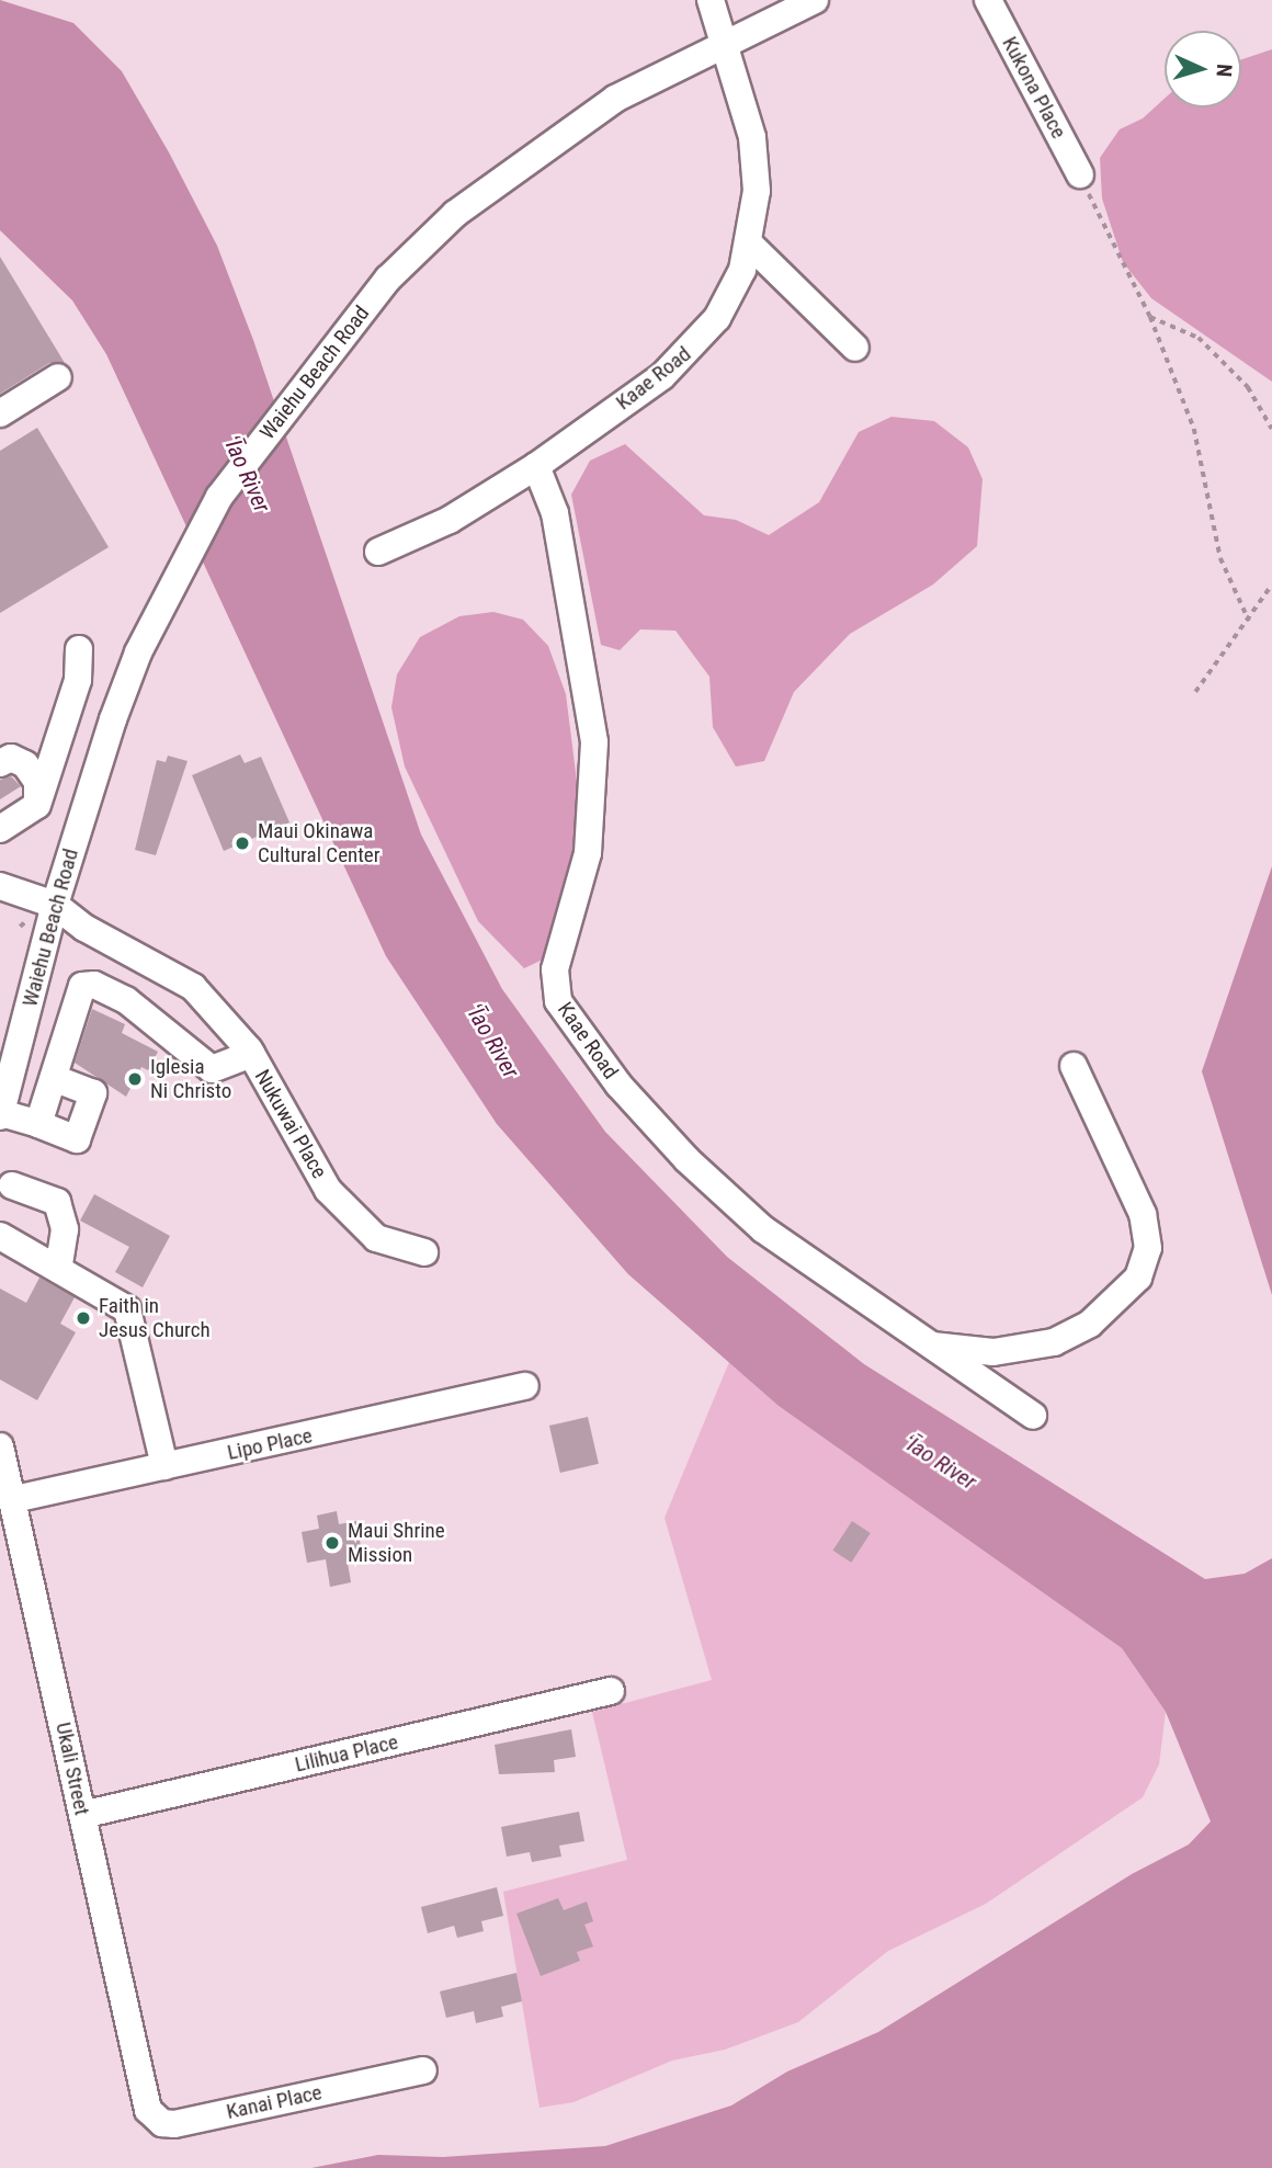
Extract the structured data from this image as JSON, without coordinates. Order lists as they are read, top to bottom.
{
  "streets": {
    "street": [
      "Kukona Place",
      "Waiehu Beach Road",
      "Kaae Road",
      "Nukuwai Place",
      "Lipo Place",
      "Lilihua Place",
      "Ukali Street",
      "Kanai Place"
    ]
  },
  "crossings": [
    ["Waiehu Beach Road", "Kaae Road"],
    ["Waiehu Beach Road", "Nukuwai Place"],
    ["Lipo Place", "Ukali Street"],
    ["Lilihua Place", "Ukali Street"],
    ["Ukali Street", "Kanai Place"]
  ],
  "water": ["ʻĪao River"],
  "places": [
    "Maui Okinawa Cultural Center",
    "Iglesia Ni Christo",
    "Faith in Jesus Church",
    "Maui Shrine Mission"
  ],
  "north": "right"
}
